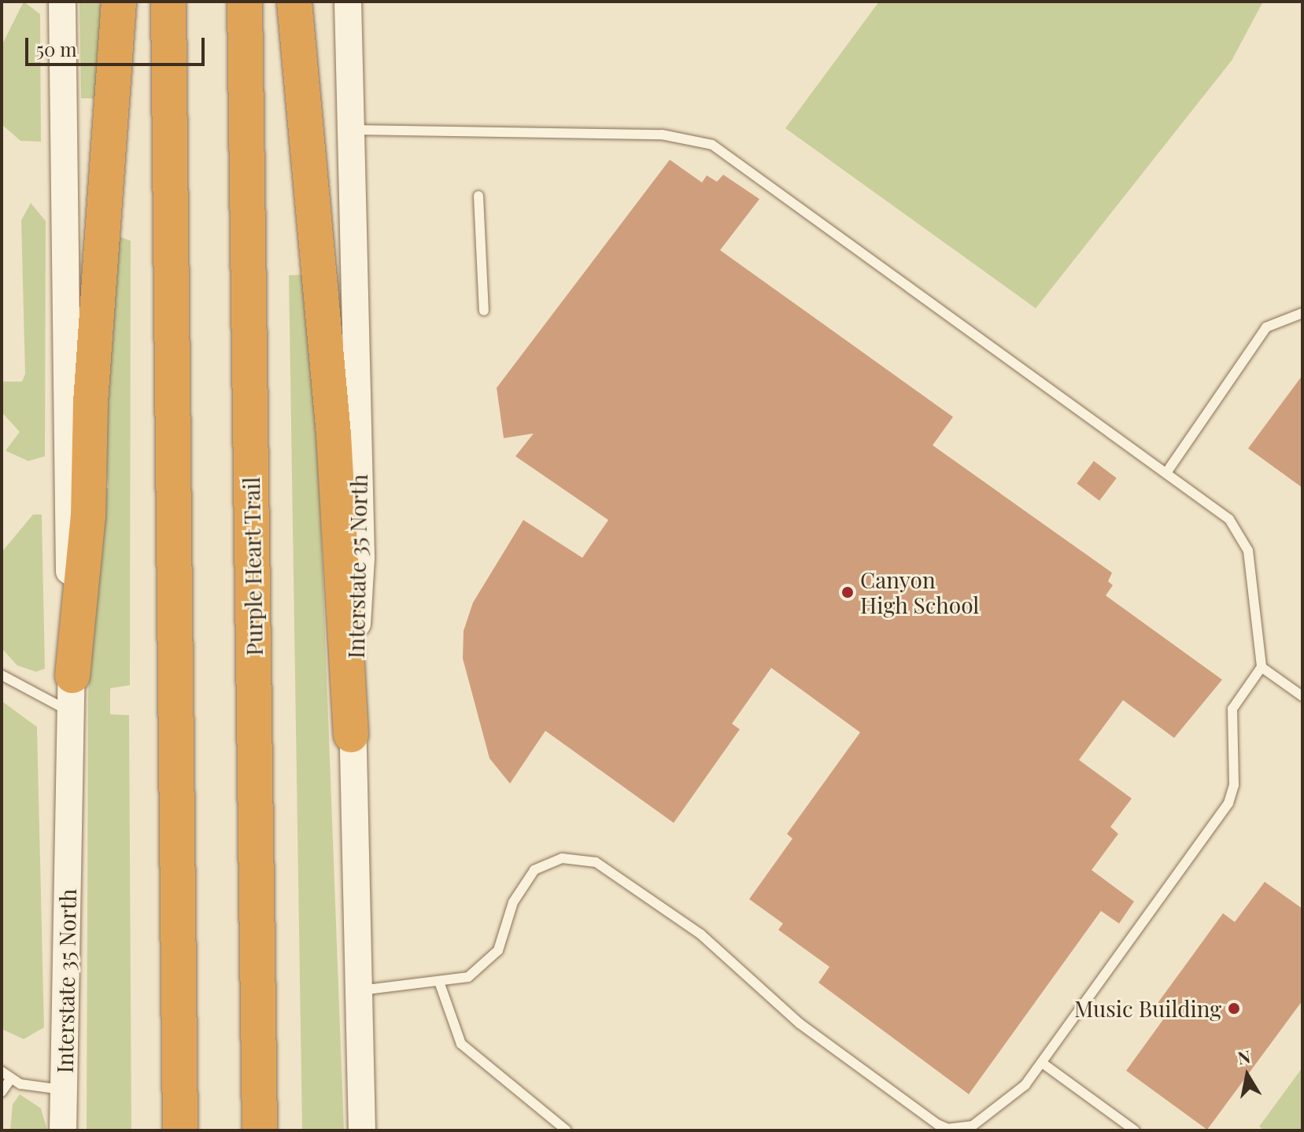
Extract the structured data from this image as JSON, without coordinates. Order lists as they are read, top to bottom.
{
  "streets": {
    "highway": ["Purple Heart Trail"],
    "main road": ["Interstate 35 North"]
  },
  "places": ["Canyon High School", "Music Building"],
  "scale_bar": "50 m",
  "north": "top"
}
